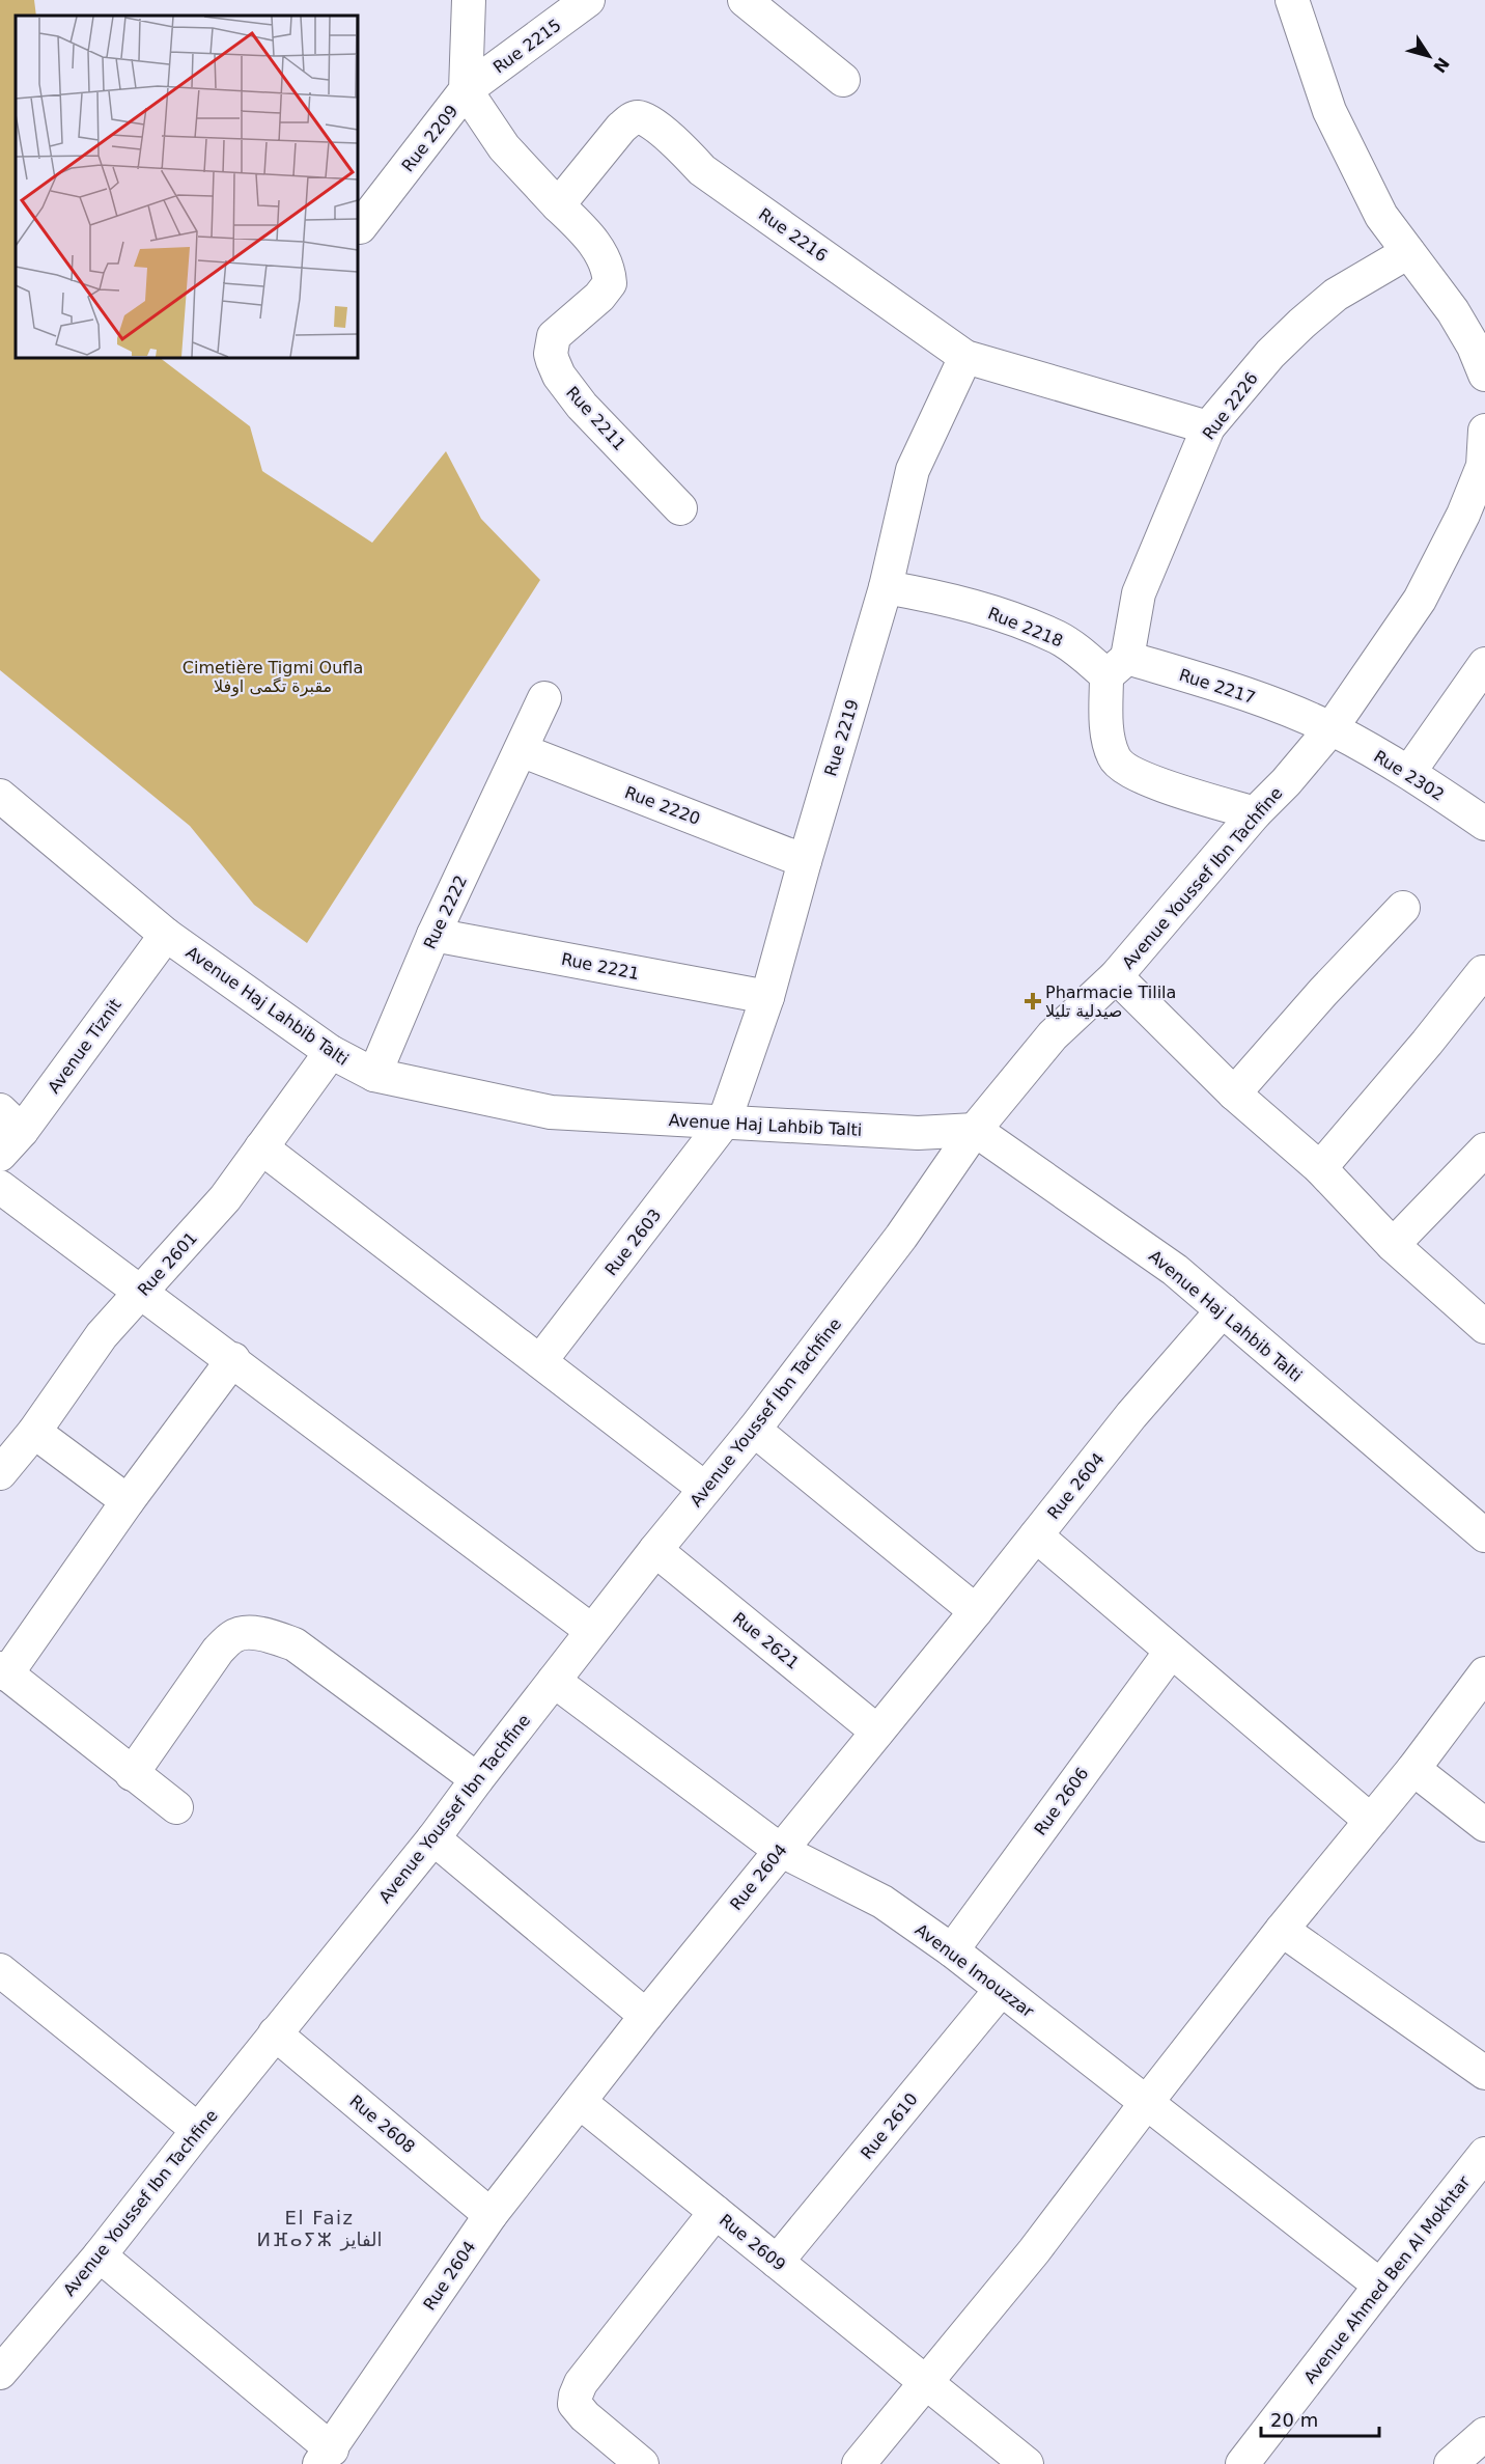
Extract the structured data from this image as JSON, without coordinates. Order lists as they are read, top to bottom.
{
  "streets": {
    "street": [
      "Rue 2215",
      "Rue 2209",
      "Rue 2216",
      "Rue 2226",
      "Rue 2211",
      "Rue 2218",
      "Rue 2217",
      "Rue 2219",
      "Rue 2302",
      "Rue 2220",
      "Avenue Youssef Ibn Tachfine",
      "Rue 2222",
      "Rue 2221",
      "Avenue Haj Lahbib Talti",
      "Avenue Tiznit",
      "Rue 2603",
      "Rue 2601",
      "Rue 2604",
      "Rue 2621",
      "Rue 2606",
      "Avenue Imouzzar",
      "Rue 2608",
      "Rue 2610",
      "Rue 2609",
      "Avenue Ahmed Ben Al Mokhtar"
    ]
  },
  "crossings": [
    ["Rue 2215", "Rue 2209"],
    ["Rue 2216", "Rue 2226"],
    ["Rue 2216", "Rue 2211"],
    ["Rue 2216", "Rue 2219"],
    ["Rue 2226", "Rue 2218"],
    ["Rue 2226", "Rue 2217"],
    ["Rue 2218", "Rue 2217"],
    ["Rue 2218", "Rue 2219"],
    ["Rue 2217", "Rue 2302"],
    ["Rue 2217", "Avenue Youssef Ibn Tachfine"],
    ["Rue 2219", "Rue 2220"],
    ["Rue 2219", "Rue 2221"],
    ["Rue 2219", "Avenue Haj Lahbib Talti"],
    ["Rue 2219", "Rue 2603"],
    ["Rue 2302", "Avenue Youssef Ibn Tachfine"],
    ["Rue 2220", "Rue 2222"],
    ["Avenue Youssef Ibn Tachfine", "Avenue Haj Lahbib Talti"],
    ["Avenue Youssef Ibn Tachfine", "Rue 2621"],
    ["Avenue Youssef Ibn Tachfine", "Avenue Imouzzar"],
    ["Avenue Youssef Ibn Tachfine", "Rue 2608"],
    ["Rue 2222", "Rue 2221"],
    ["Rue 2222", "Avenue Haj Lahbib Talti"],
    ["Avenue Haj Lahbib Talti", "Avenue Tiznit"],
    ["Avenue Haj Lahbib Talti", "Rue 2603"],
    ["Avenue Haj Lahbib Talti", "Rue 2601"],
    ["Avenue Haj Lahbib Talti", "Rue 2604"],
    ["Rue 2604", "Rue 2621"],
    ["Rue 2604", "Avenue Imouzzar"],
    ["Rue 2604", "Rue 2608"],
    ["Rue 2604", "Rue 2609"],
    ["Rue 2606", "Avenue Imouzzar"],
    ["Avenue Imouzzar", "Rue 2610"],
    ["Avenue Imouzzar", "Avenue Ahmed Ben Al Mokhtar"],
    ["Rue 2610", "Rue 2609"]
  ],
  "districts": ["El Faiz ⵍⴼⴰⵢⵣ الفايز"],
  "parks": ["Cimetière Tigmi Oufla مقبرة تگمی اوفلا"],
  "places": {
    "health": ["Pharmacie Tilila صيدلية تليلا"]
  },
  "scale_bar": "20 m",
  "north": "bottom right"
}
